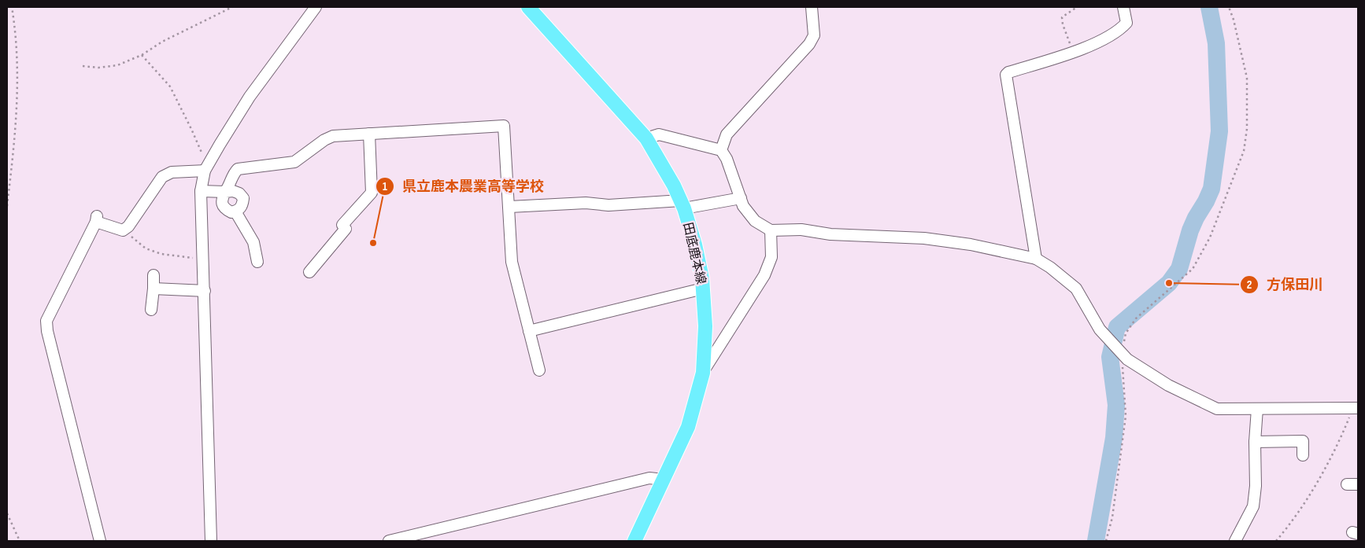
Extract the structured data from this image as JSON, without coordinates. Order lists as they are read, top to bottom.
{
  "streets": {
    "main road": ["田底鹿本線"]
  },
  "places": ["県立鹿本農業高等学校", "方保田川"]
}
